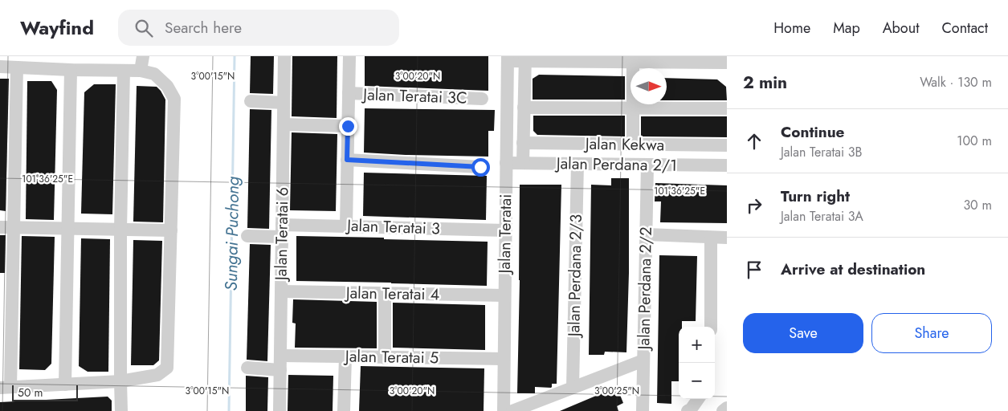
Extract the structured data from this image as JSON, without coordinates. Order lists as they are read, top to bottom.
{
  "streets": {
    "street": [
      "Jalan Teratai 3C",
      "Jalan Kekwa",
      "Jalan Perdana 2/1",
      "Jalan Teratai 3",
      "Jalan Teratai 6",
      "Jalan Teratai",
      "Jalan Perdana 2/3",
      "Jalan Perdana 2/2",
      "Jalan Teratai 4",
      "Jalan Teratai 5"
    ]
  },
  "crossings": [
    ["Jalan Perdana 2/1", "Jalan Teratai"],
    ["Jalan Perdana 2/1", "Jalan Perdana 2/3"],
    ["Jalan Perdana 2/1", "Jalan Perdana 2/2"],
    ["Jalan Teratai 3", "Jalan Teratai 6"],
    ["Jalan Teratai 3", "Jalan Teratai"],
    ["Jalan Teratai 6", "Jalan Teratai 4"],
    ["Jalan Teratai 6", "Jalan Teratai 5"],
    ["Jalan Teratai", "Jalan Teratai 4"],
    ["Jalan Teratai", "Jalan Teratai 5"]
  ],
  "water": ["Sungai Puchong"],
  "scale_bar": "50 m",
  "north": "right",
  "page": {
    "header": "Wayfind",
    "search": "Search here",
    "nav": [
      "Home",
      "Map",
      "About",
      "Contact"
    ],
    "heading": ["2 min", "Walk · 130 m"],
    "list": [
      ["Continue", "Jalan Teratai 3B", "100 m"],
      ["Turn right", "Jalan Teratai 3A", "30 m"],
      "Arrive at destination"
    ],
    "buttons": ["Save", "Share"],
    "map_buttons": ["+", "−"],
    "scale": "50 m"
  },
  "coordinates": [
    "3°00'15\"N",
    "3°00'20\"N",
    "101°36'25\"E",
    "3°00'25\"N"
  ]
}
